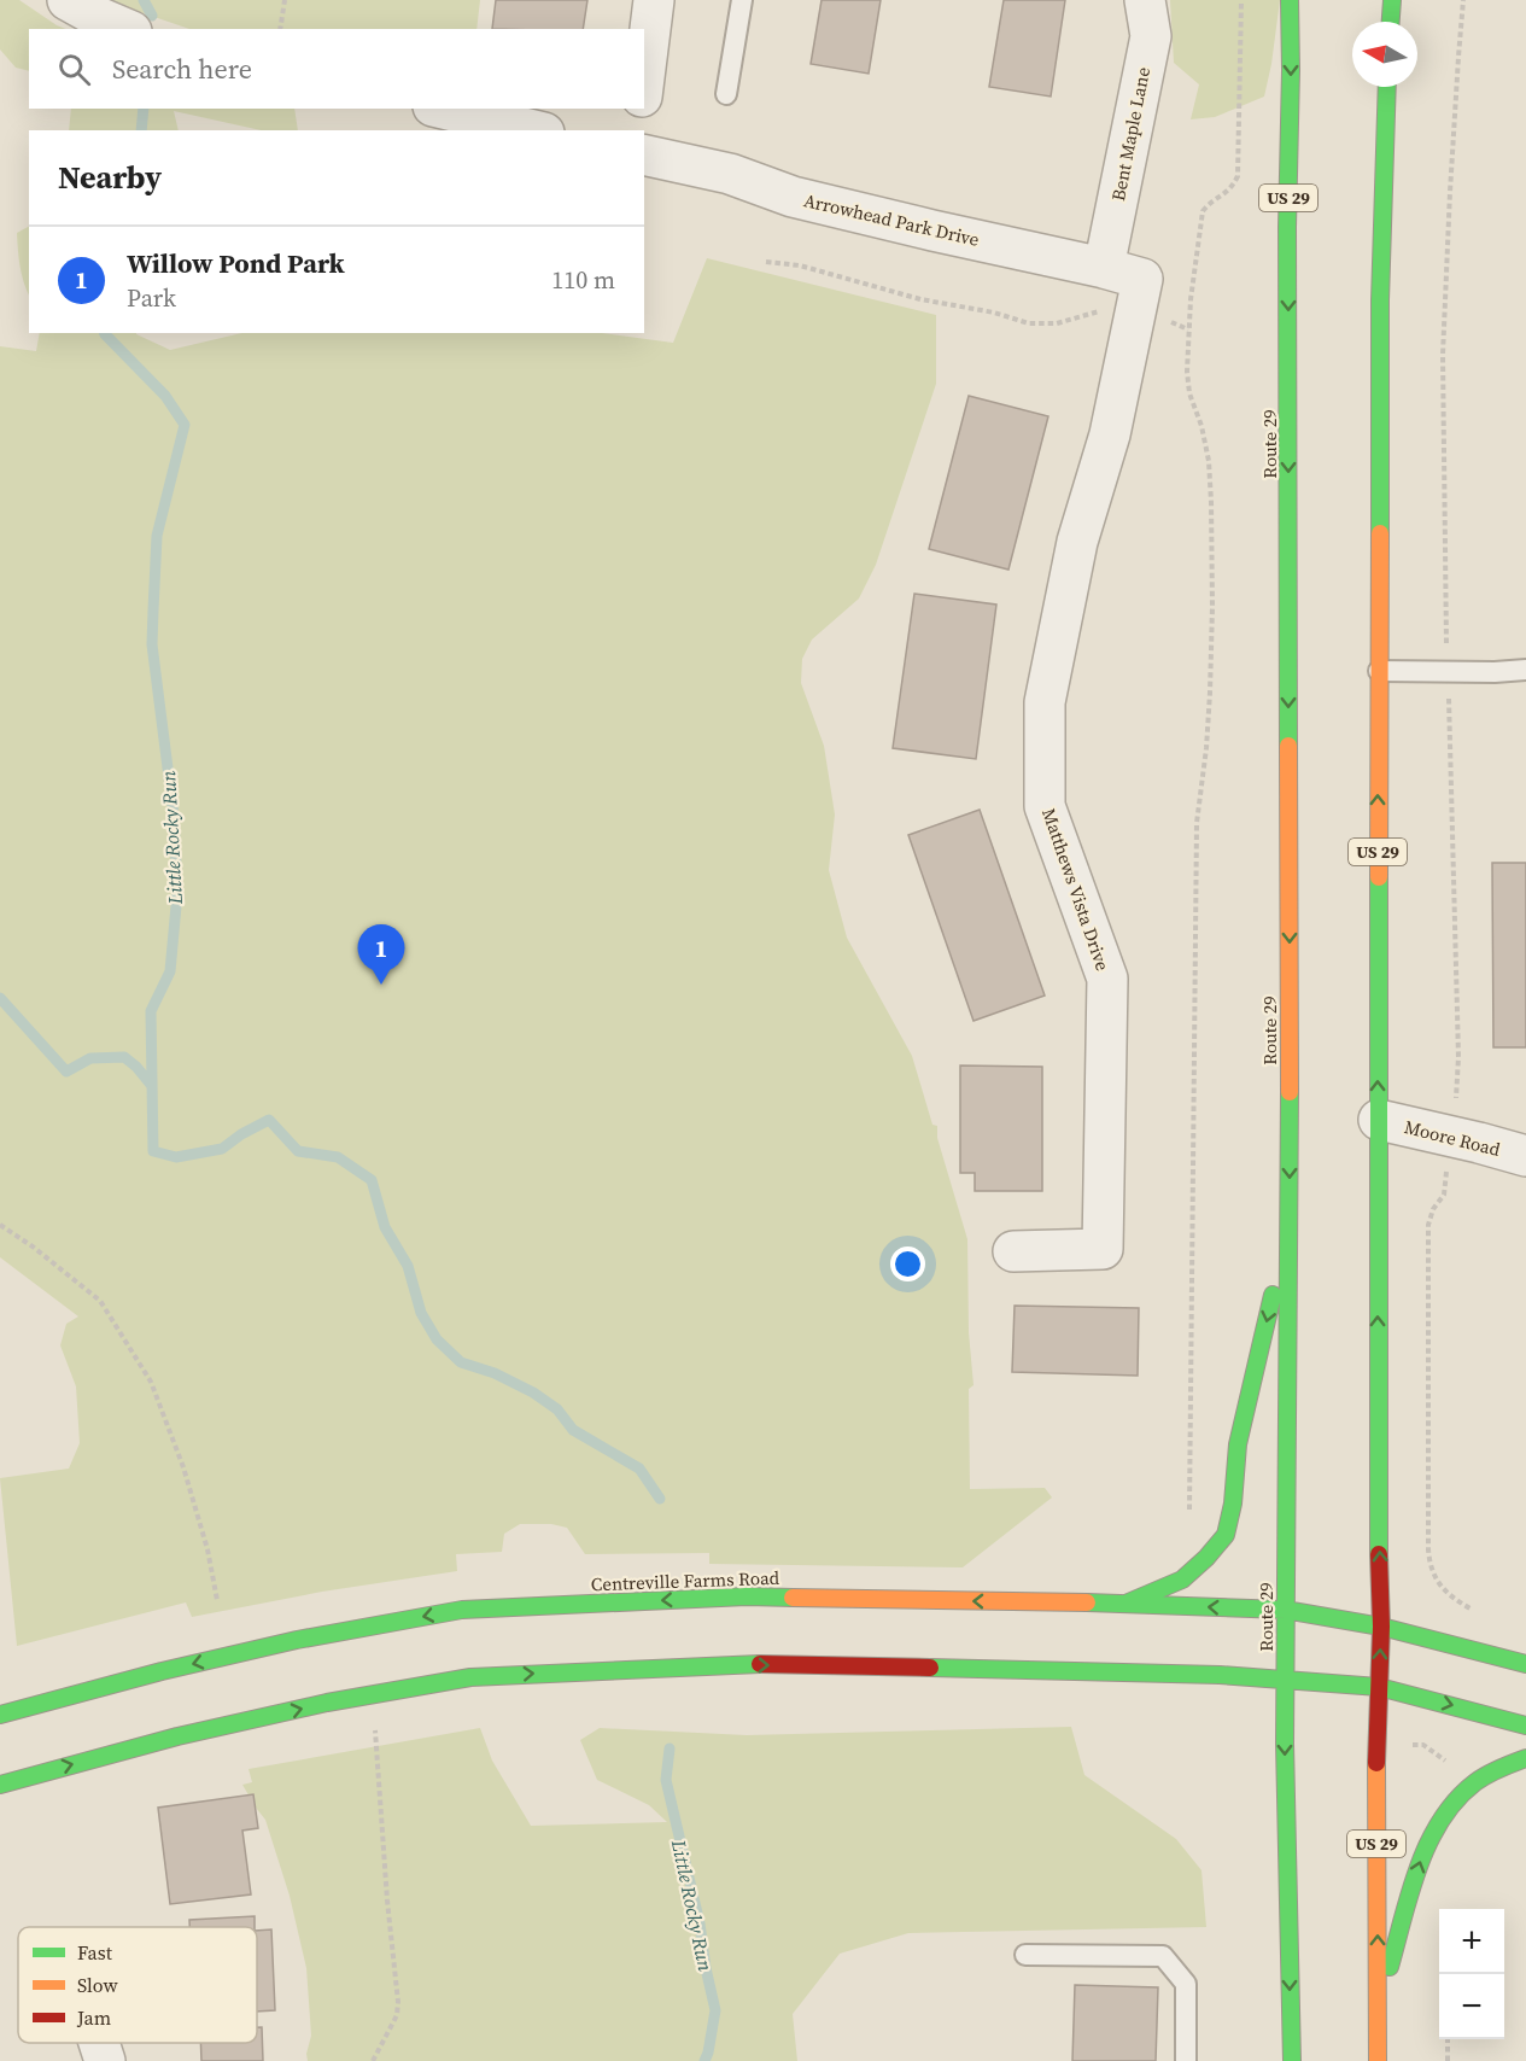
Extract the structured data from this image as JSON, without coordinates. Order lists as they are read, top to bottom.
{
  "streets": {
    "main road": ["US 29", "Route 29", "Centreville Farms Road"],
    "street": [
      "Bent Maple Lane",
      "Arrowhead Park Drive",
      "Matthews Vista Drive",
      "Moore Road"
    ]
  },
  "crossings": [
    ["Bent Maple Lane", "Arrowhead Park Drive"],
    ["US 29", "Moore Road"],
    ["US 29", "Centreville Farms Road"],
    ["Arrowhead Park Drive", "Matthews Vista Drive"],
    ["Route 29", "Centreville Farms Road"]
  ],
  "water": ["Little Rocky Run"],
  "legend": ["Fast", "Slow", "Jam"],
  "north": "left",
  "page": {
    "search": "Search here",
    "heading": "Nearby",
    "list": [
      {
        "mark": "1",
        "name": "Willow Pond Park",
        "note": "Park",
        "value": "110 m"
      }
    ],
    "pins": "1",
    "map_buttons": ["+", "−"]
  }
}
